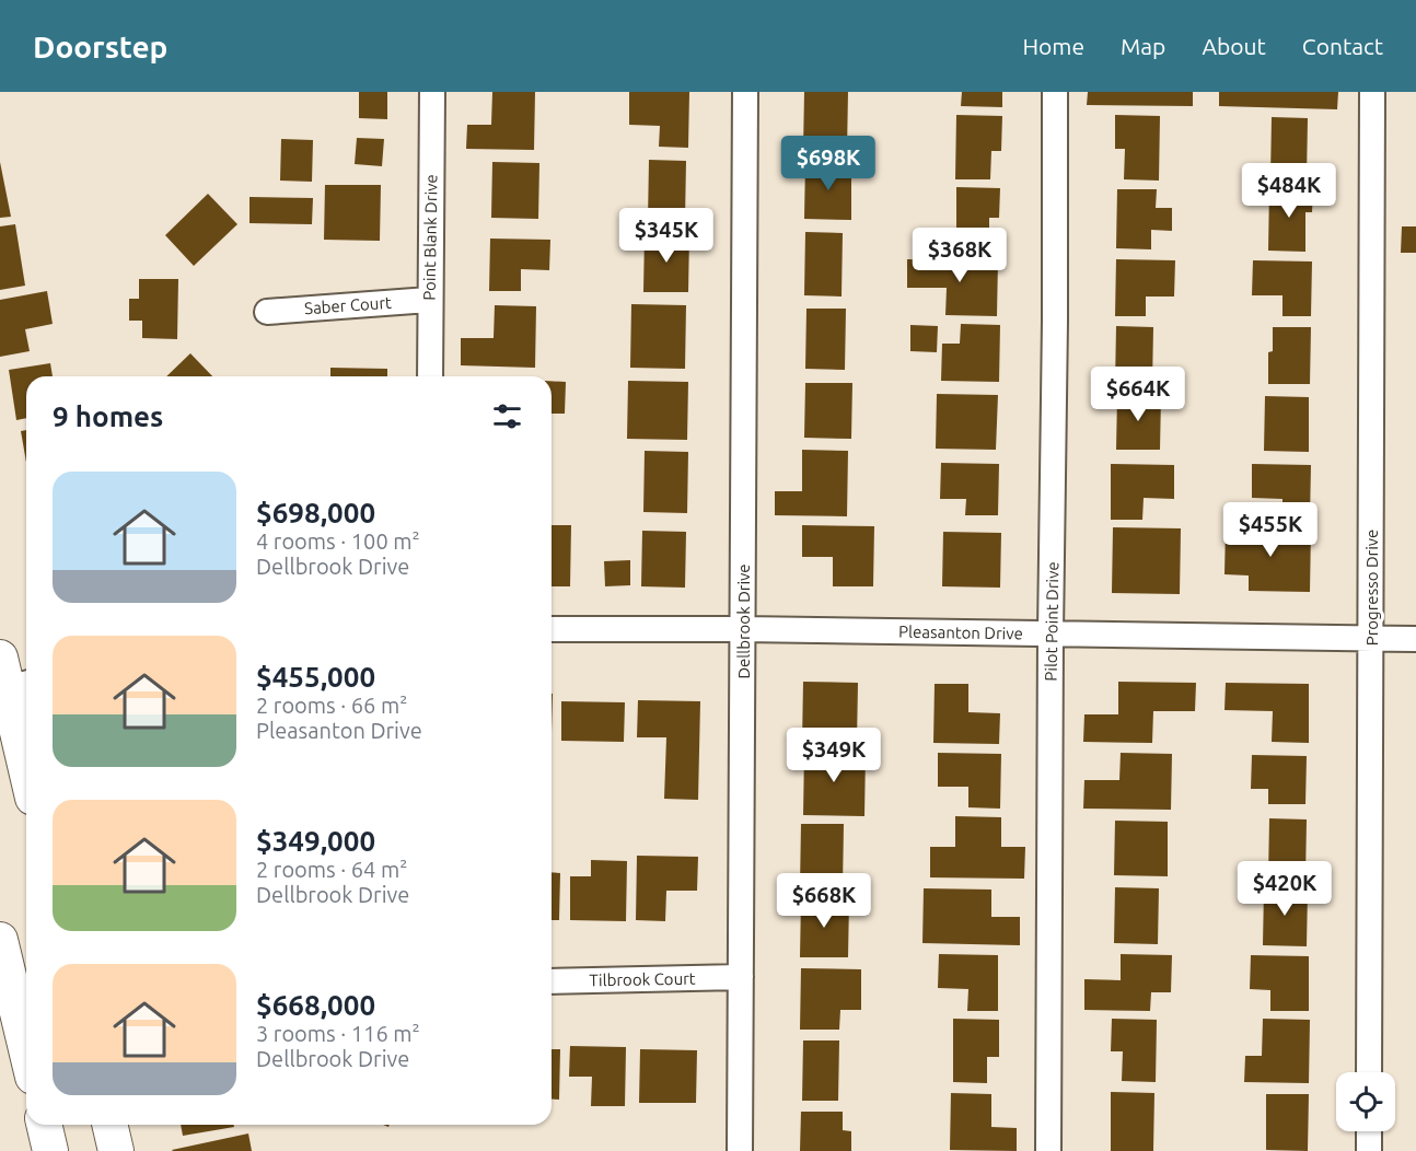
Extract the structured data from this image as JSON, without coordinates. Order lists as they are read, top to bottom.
{
  "streets": {
    "street": [
      "Point Blank Drive",
      "Saber Court",
      "Progresso Drive",
      "Dellbrook Drive",
      "Pilot Point Drive",
      "Pleasanton Drive",
      "Tilbrook Court"
    ]
  },
  "crossings": [
    ["Point Blank Drive", "Saber Court"],
    ["Progresso Drive", "Pleasanton Drive"],
    ["Dellbrook Drive", "Pleasanton Drive"],
    ["Dellbrook Drive", "Tilbrook Court"],
    ["Pilot Point Drive", "Pleasanton Drive"]
  ],
  "page": {
    "header": "Doorstep",
    "nav": [
      "Home",
      "Map",
      "About",
      "Contact"
    ],
    "price": [
      "$698K",
      "$484K",
      "$345K",
      "$368K",
      "$664K",
      "$455K",
      "$349K",
      "$420K",
      "$668K"
    ],
    "heading": "9 homes",
    "list": [
      {
        "name": "$698,000",
        "note": "4 rooms · 100 m² · Dellbrook Drive"
      },
      {
        "name": "$455,000",
        "note": "2 rooms · 66 m² · Pleasanton Drive"
      },
      {
        "name": "$349,000",
        "note": "2 rooms · 64 m² · Dellbrook Drive"
      },
      {
        "name": "$668,000",
        "note": "3 rooms · 116 m² · Dellbrook Drive"
      }
    ]
  }
}
